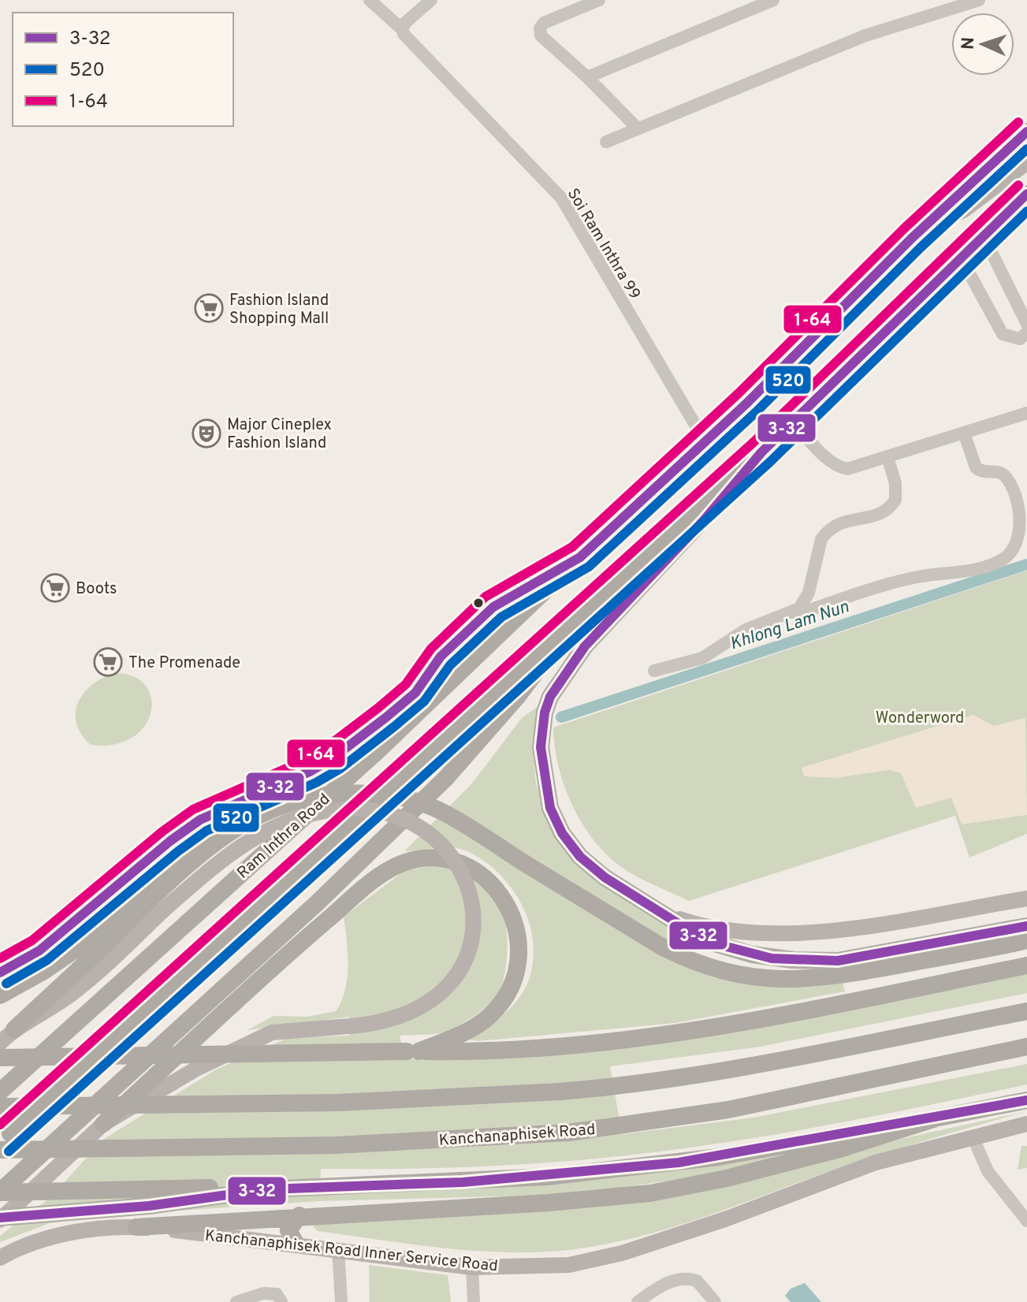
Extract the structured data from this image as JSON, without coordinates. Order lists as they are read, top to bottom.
{
  "streets": {
    "highway": ["Ram Inthra Road", "Kanchanaphisek Road"],
    "main road": ["Kanchanaphisek Road Inner Service Road"],
    "street": ["Soi Ram Inthra 99"]
  },
  "crossings": [
    ["Soi Ram Inthra 99", "Ram Inthra Road"]
  ],
  "water": ["Khlong Lam Nun"],
  "parks": ["Wonderword"],
  "places": {
    "supermarket": ["Fashion Island Shopping Mall", "Boots", "The Promenade"],
    "theatre": ["Major Cineplex Fashion Island"]
  },
  "lines": ["transit line 1-64", "transit line 3-32", "transit line 520"],
  "legend": ["3-32", "520", "1-64"],
  "north": "left"
}
